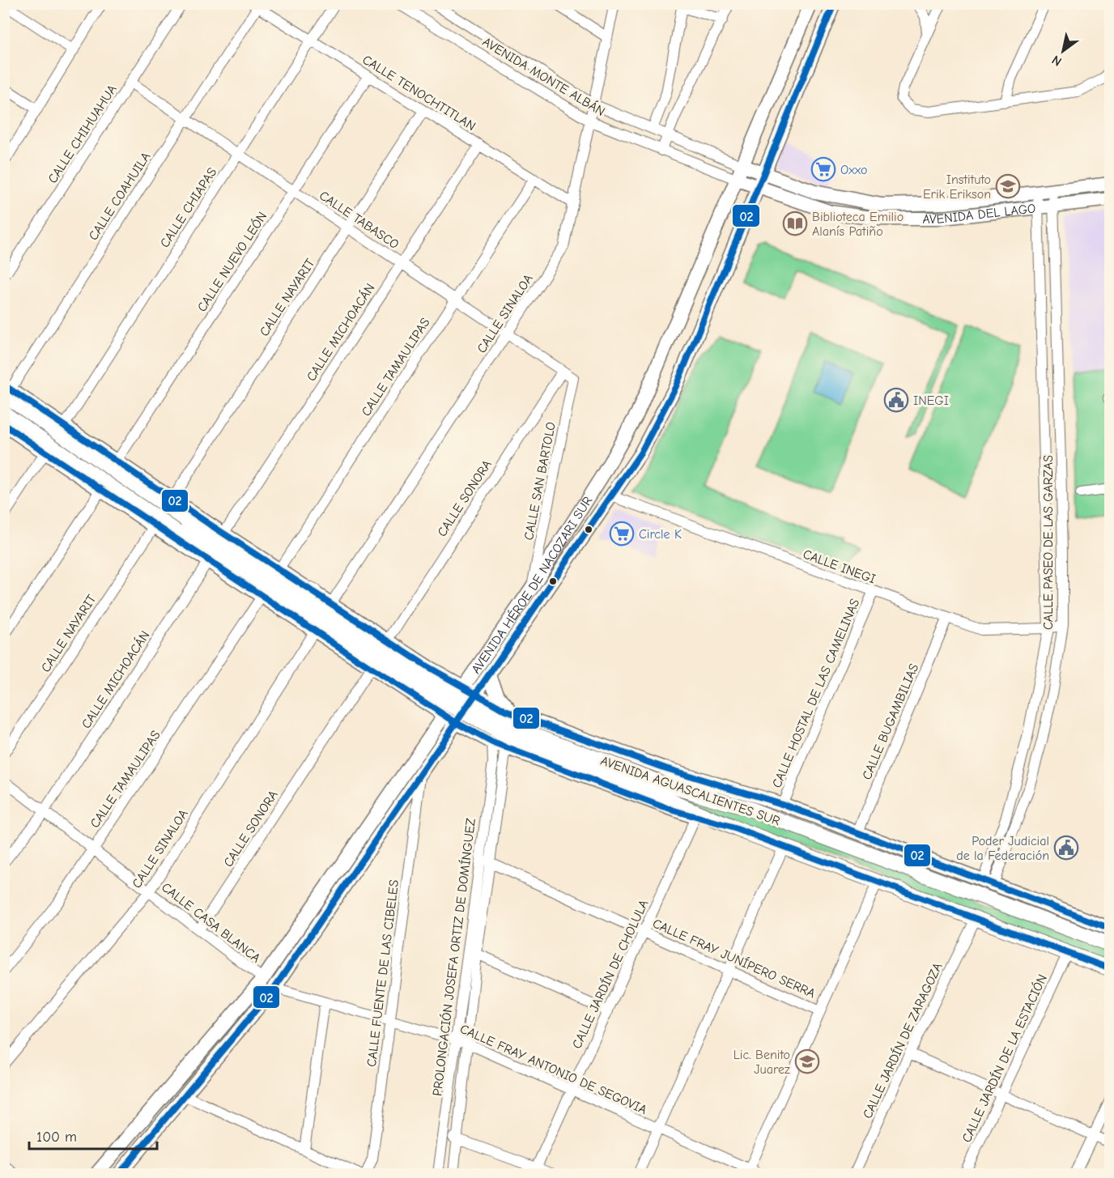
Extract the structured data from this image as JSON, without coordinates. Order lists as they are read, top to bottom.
{
  "streets": {
    "main road": ["AVENIDA AGUASCALIENTES SUR"],
    "street": [
      "AVENIDA MONTE ALBÁN",
      "CALLE TENOCHTITLAN",
      "CALLE CHIHUAHUA",
      "CALLE COAHUILA",
      "CALLE CHIAPAS",
      "AVENIDA DEL LAGO",
      "CALLE TABASCO",
      "CALLE NUEVO LEÓN",
      "CALLE NAYARIT",
      "CALLE SINALOA",
      "CALLE MICHOACÁN",
      "CALLE TAMAULIPAS",
      "CALLE SAN BARTOLO",
      "CALLE SONORA",
      "CALLE PASEO DE LAS GARZAS",
      "CALLE INEGI",
      "AVENIDA HÉROE DE NACOZARI SUR",
      "CALLE HOSTAL DE LAS CAMELINAS",
      "CALLE BUGAMBILIAS",
      "CALLE CASA BLANCA",
      "PROLONGACIÓN JOSEFA ORTIZ DE DOMÍNGUEZ",
      "CALLE FRAY JUNÍPERO SERRA",
      "CALLE FUENTE DE LAS CIBELES",
      "CALLE JARDÍN DE CHOLULA",
      "CALLE JARDÍN DE ZARAGOZA",
      "CALLE JARDÍN DE LA ESTACIÓN",
      "CALLE FRAY ANTONIO DE SEGOVIA"
    ]
  },
  "crossings": [
    ["AVENIDA MONTE ALBÁN", "AVENIDA DEL LAGO"],
    ["AVENIDA MONTE ALBÁN", "CALLE SINALOA"],
    ["AVENIDA MONTE ALBÁN", "AVENIDA HÉROE DE NACOZARI SUR"],
    ["CALLE TENOCHTITLAN", "CALLE COAHUILA"],
    ["CALLE TENOCHTITLAN", "CALLE CHIAPAS"],
    ["CALLE TENOCHTITLAN", "CALLE NUEVO LEÓN"],
    ["CALLE TENOCHTITLAN", "CALLE NAYARIT"],
    ["CALLE TENOCHTITLAN", "CALLE SINALOA"],
    ["CALLE TENOCHTITLAN", "CALLE MICHOACÁN"],
    ["CALLE TENOCHTITLAN", "CALLE TAMAULIPAS"],
    ["CALLE CHIHUAHUA", "CALLE TABASCO"],
    ["CALLE COAHUILA", "CALLE TABASCO"],
    ["CALLE COAHUILA", "AVENIDA AGUASCALIENTES SUR"],
    ["CALLE CHIAPAS", "CALLE TABASCO"],
    ["CALLE CHIAPAS", "AVENIDA AGUASCALIENTES SUR"],
    ["AVENIDA DEL LAGO", "CALLE PASEO DE LAS GARZAS"],
    ["AVENIDA DEL LAGO", "AVENIDA HÉROE DE NACOZARI SUR"],
    ["CALLE TABASCO", "CALLE NUEVO LEÓN"],
    ["CALLE TABASCO", "CALLE NAYARIT"],
    ["CALLE TABASCO", "CALLE SINALOA"],
    ["CALLE TABASCO", "CALLE MICHOACÁN"],
    ["CALLE TABASCO", "CALLE TAMAULIPAS"],
    ["CALLE TABASCO", "CALLE SAN BARTOLO"],
    ["CALLE TABASCO", "CALLE SONORA"],
    ["CALLE NUEVO LEÓN", "AVENIDA AGUASCALIENTES SUR"],
    ["CALLE NAYARIT", "AVENIDA AGUASCALIENTES SUR"],
    ["CALLE SINALOA", "AVENIDA AGUASCALIENTES SUR"],
    ["CALLE SINALOA", "CALLE CASA BLANCA"],
    ["CALLE MICHOACÁN", "AVENIDA AGUASCALIENTES SUR"],
    ["CALLE MICHOACÁN", "CALLE CASA BLANCA"],
    ["CALLE TAMAULIPAS", "AVENIDA AGUASCALIENTES SUR"],
    ["CALLE TAMAULIPAS", "CALLE CASA BLANCA"],
    ["CALLE SAN BARTOLO", "AVENIDA HÉROE DE NACOZARI SUR"],
    ["CALLE SONORA", "AVENIDA AGUASCALIENTES SUR"],
    ["CALLE SONORA", "CALLE CASA BLANCA"],
    ["CALLE PASEO DE LAS GARZAS", "CALLE INEGI"],
    ["CALLE PASEO DE LAS GARZAS", "AVENIDA AGUASCALIENTES SUR"],
    ["CALLE INEGI", "AVENIDA HÉROE DE NACOZARI SUR"],
    ["CALLE INEGI", "CALLE HOSTAL DE LAS CAMELINAS"],
    ["CALLE INEGI", "CALLE BUGAMBILIAS"],
    ["AVENIDA HÉROE DE NACOZARI SUR", "AVENIDA AGUASCALIENTES SUR"],
    ["AVENIDA HÉROE DE NACOZARI SUR", "CALLE CASA BLANCA"],
    ["AVENIDA HÉROE DE NACOZARI SUR", "CALLE FUENTE DE LAS CIBELES"],
    ["AVENIDA HÉROE DE NACOZARI SUR", "CALLE FRAY ANTONIO DE SEGOVIA"],
    ["CALLE HOSTAL DE LAS CAMELINAS", "AVENIDA AGUASCALIENTES SUR"],
    ["CALLE BUGAMBILIAS", "AVENIDA AGUASCALIENTES SUR"],
    ["AVENIDA AGUASCALIENTES SUR", "PROLONGACIÓN JOSEFA ORTIZ DE DOMÍNGUEZ"],
    ["AVENIDA AGUASCALIENTES SUR", "CALLE JARDÍN DE CHOLULA"],
    ["AVENIDA AGUASCALIENTES SUR", "CALLE JARDÍN DE ZARAGOZA"],
    ["AVENIDA AGUASCALIENTES SUR", "CALLE JARDÍN DE LA ESTACIÓN"],
    ["PROLONGACIÓN JOSEFA ORTIZ DE DOMÍNGUEZ", "CALLE FRAY JUNÍPERO SERRA"],
    ["PROLONGACIÓN JOSEFA ORTIZ DE DOMÍNGUEZ", "CALLE FRAY ANTONIO DE SEGOVIA"],
    ["CALLE FRAY JUNÍPERO SERRA", "CALLE JARDÍN DE CHOLULA"],
    ["CALLE FUENTE DE LAS CIBELES", "CALLE FRAY ANTONIO DE SEGOVIA"],
    ["CALLE JARDÍN DE CHOLULA", "CALLE FRAY ANTONIO DE SEGOVIA"]
  ],
  "places": {
    "supermarket": ["Oxxo", "Circle K"],
    "school or university": ["Instituto Erik Erikson", "Lic. Benito Juarez"],
    "library": ["Biblioteca Emilio Alanís Patiño"],
    "public building": ["INEGI", "Poder Judicial de la Federación"]
  },
  "lines": ["transit line 02"],
  "scale_bar": "100 m",
  "north": "bottom left"
}
